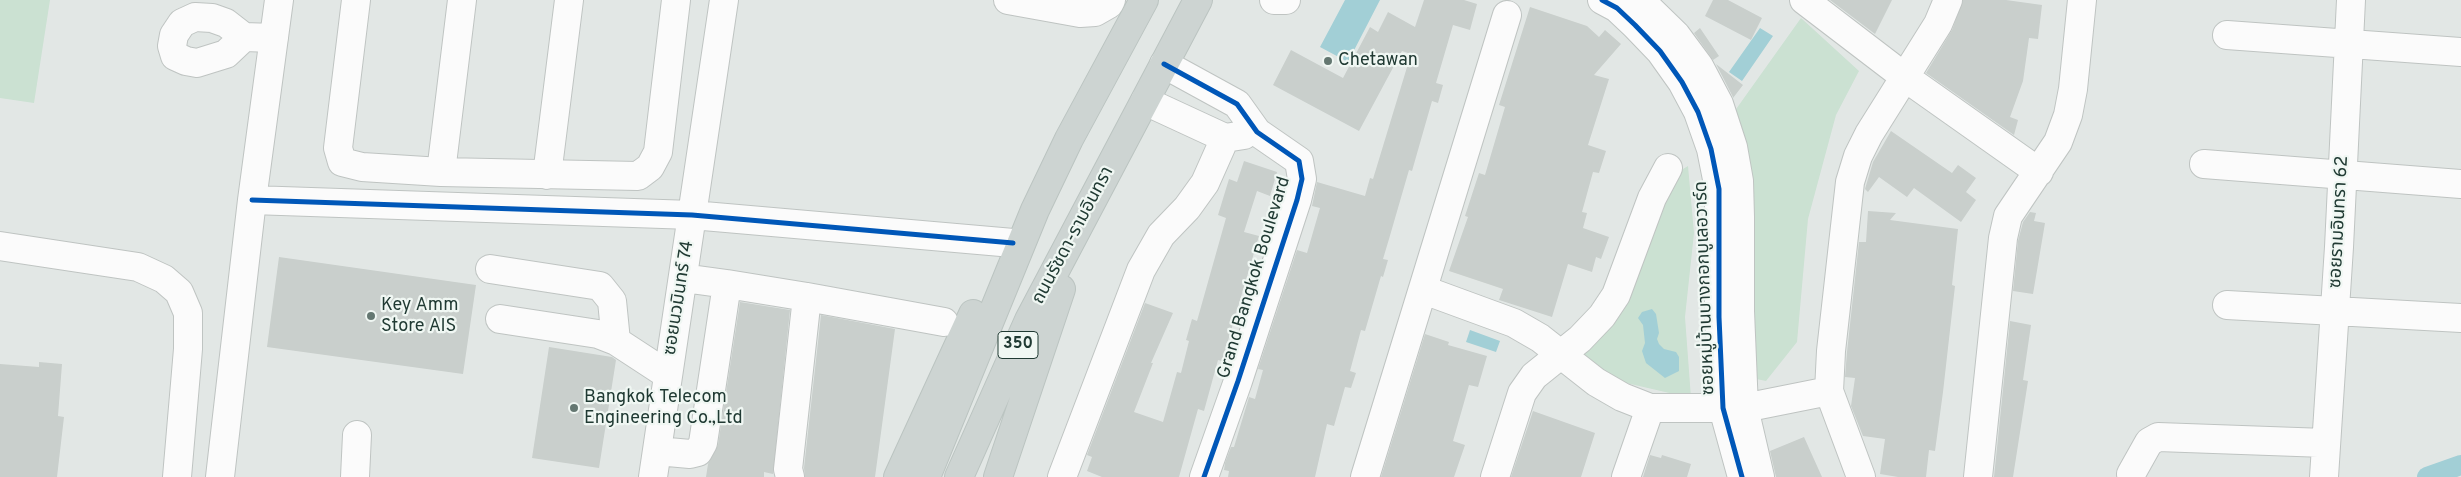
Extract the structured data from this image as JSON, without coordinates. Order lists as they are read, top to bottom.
{
  "streets": {
    "main road": ["ถนนรัชดา-รามอินทรา", "350"],
    "street": [
      "ซอยรามอินทรา 62",
      "Grand Bangkok Boulevard",
      "ซอยหมู่บ้านบางกอกบูเลอวาร์ด",
      "ซอยนวมินทร์ 74"
    ]
  },
  "crossings": [
    ["ถนนรัชดา-รามอินทรา", "Grand Bangkok Boulevard"]
  ],
  "places": ["Chetawan", "Key Amm Store AIS", "Bangkok Telecom Engineering Co.,Ltd"]
}
